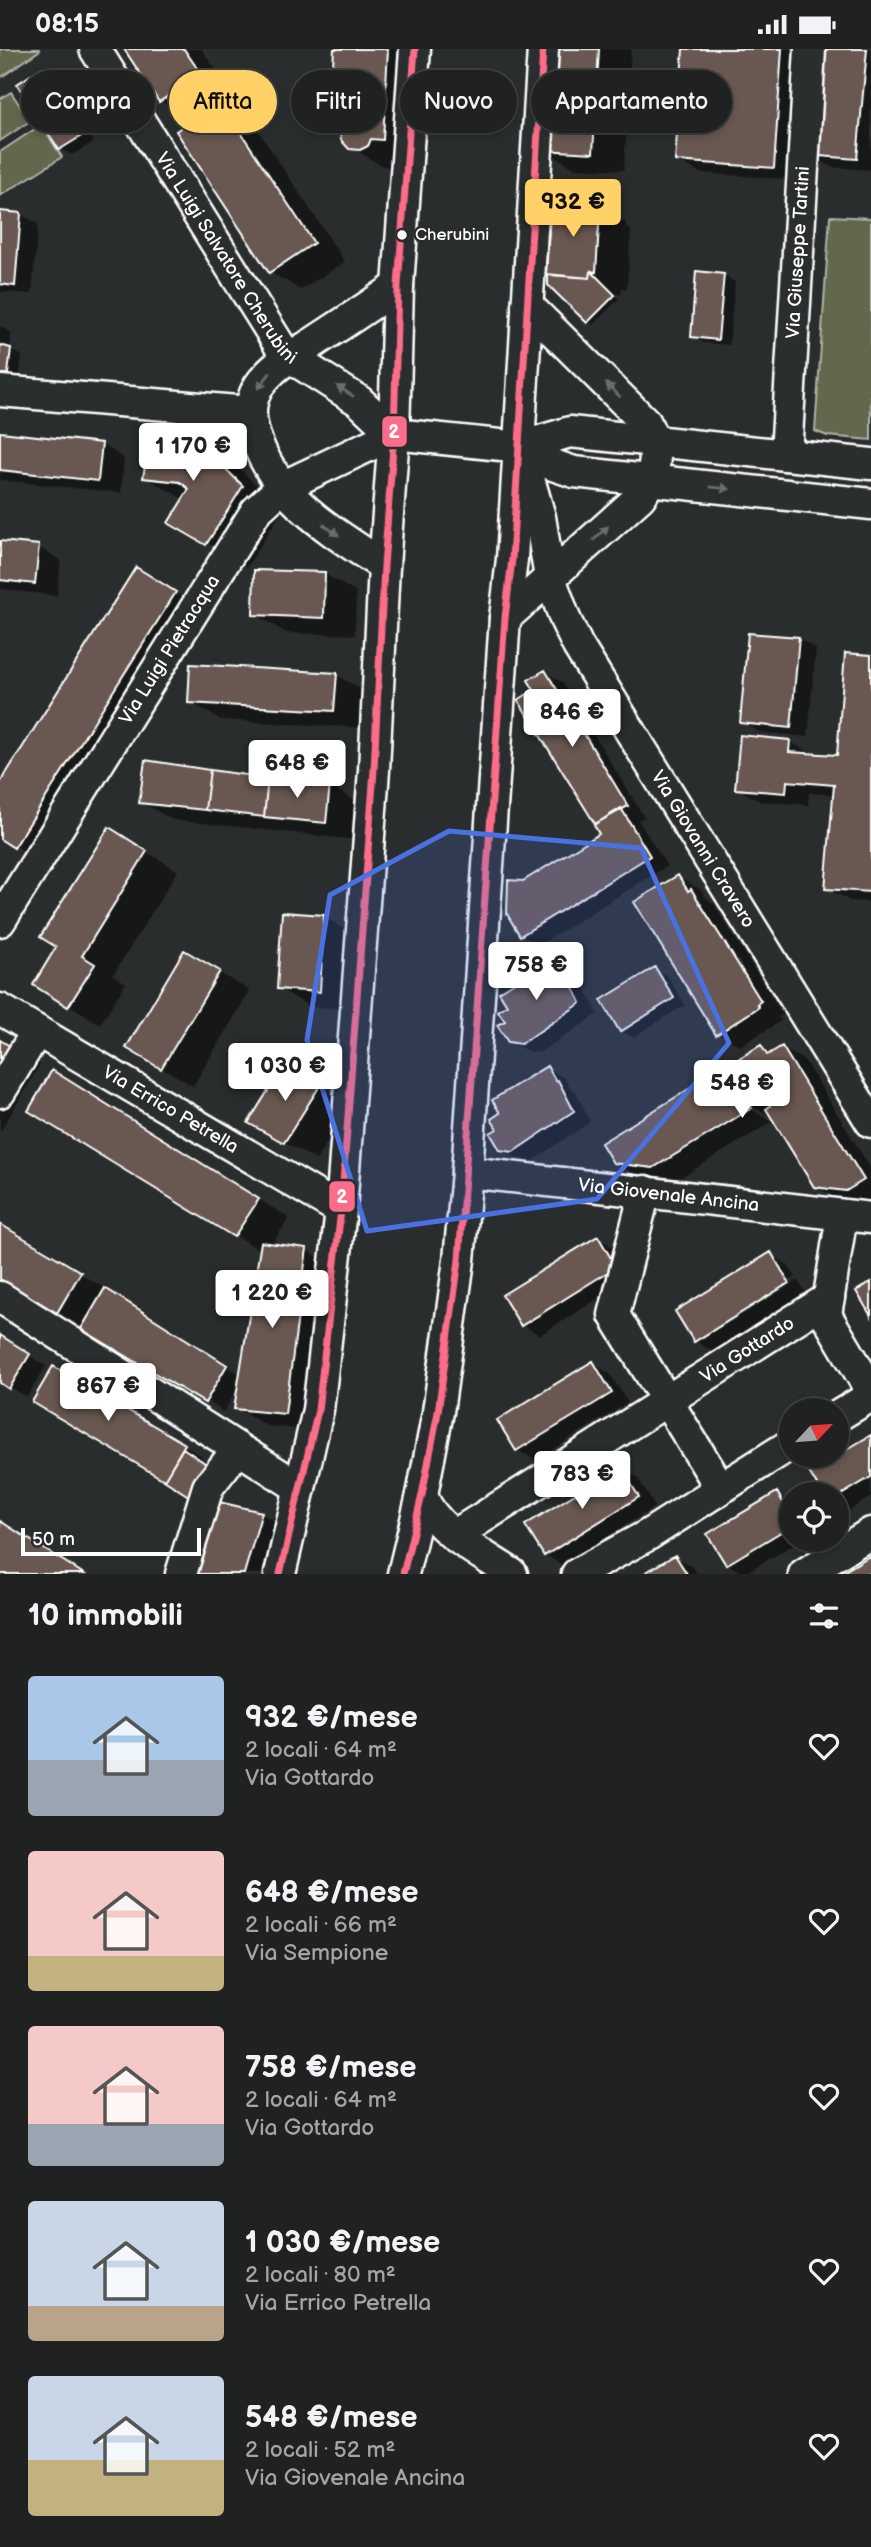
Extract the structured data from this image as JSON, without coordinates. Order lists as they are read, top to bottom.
{
  "streets": {
    "street": [
      "Via Giuseppe Tartini",
      "Via Luigi Salvatore Cherubini",
      "Via Luigi Pietracqua",
      "Via Giovanni Cravero",
      "Via Errico Petrella",
      "Via Giovenale Ancina",
      "Via Gottardo"
    ]
  },
  "crossings": [
    ["Via Luigi Salvatore Cherubini", "Via Luigi Pietracqua"]
  ],
  "places": ["Cherubini"],
  "lines": ["transit line 2"],
  "scale_bar": "50 m",
  "north": "top right",
  "page": {
    "status": "08:15",
    "chip": [
      "Compra",
      "Affitta",
      "Filtri",
      "Nuovo",
      "Appartamento"
    ],
    "price": [
      "932 €",
      "1 170 €",
      "846 €",
      "648 €",
      "758 €",
      "1 030 €",
      "548 €",
      "1 220 €",
      "867 €",
      "783 €"
    ],
    "scale": "50 m",
    "heading": "10 immobili",
    "list": [
      {
        "name": "932 €/mese",
        "note": "2 locali · 64 m² · Via Gottardo"
      },
      {
        "name": "648 €/mese",
        "note": "2 locali · 66 m² · Via Sempione"
      },
      {
        "name": "758 €/mese",
        "note": "2 locali · 64 m² · Via Gottardo"
      },
      {
        "name": "1 030 €/mese",
        "note": "2 locali · 80 m² · Via Errico Petrella"
      },
      {
        "name": "548 €/mese",
        "note": "2 locali · 52 m² · Via Giovenale Ancina"
      }
    ]
  }
}
